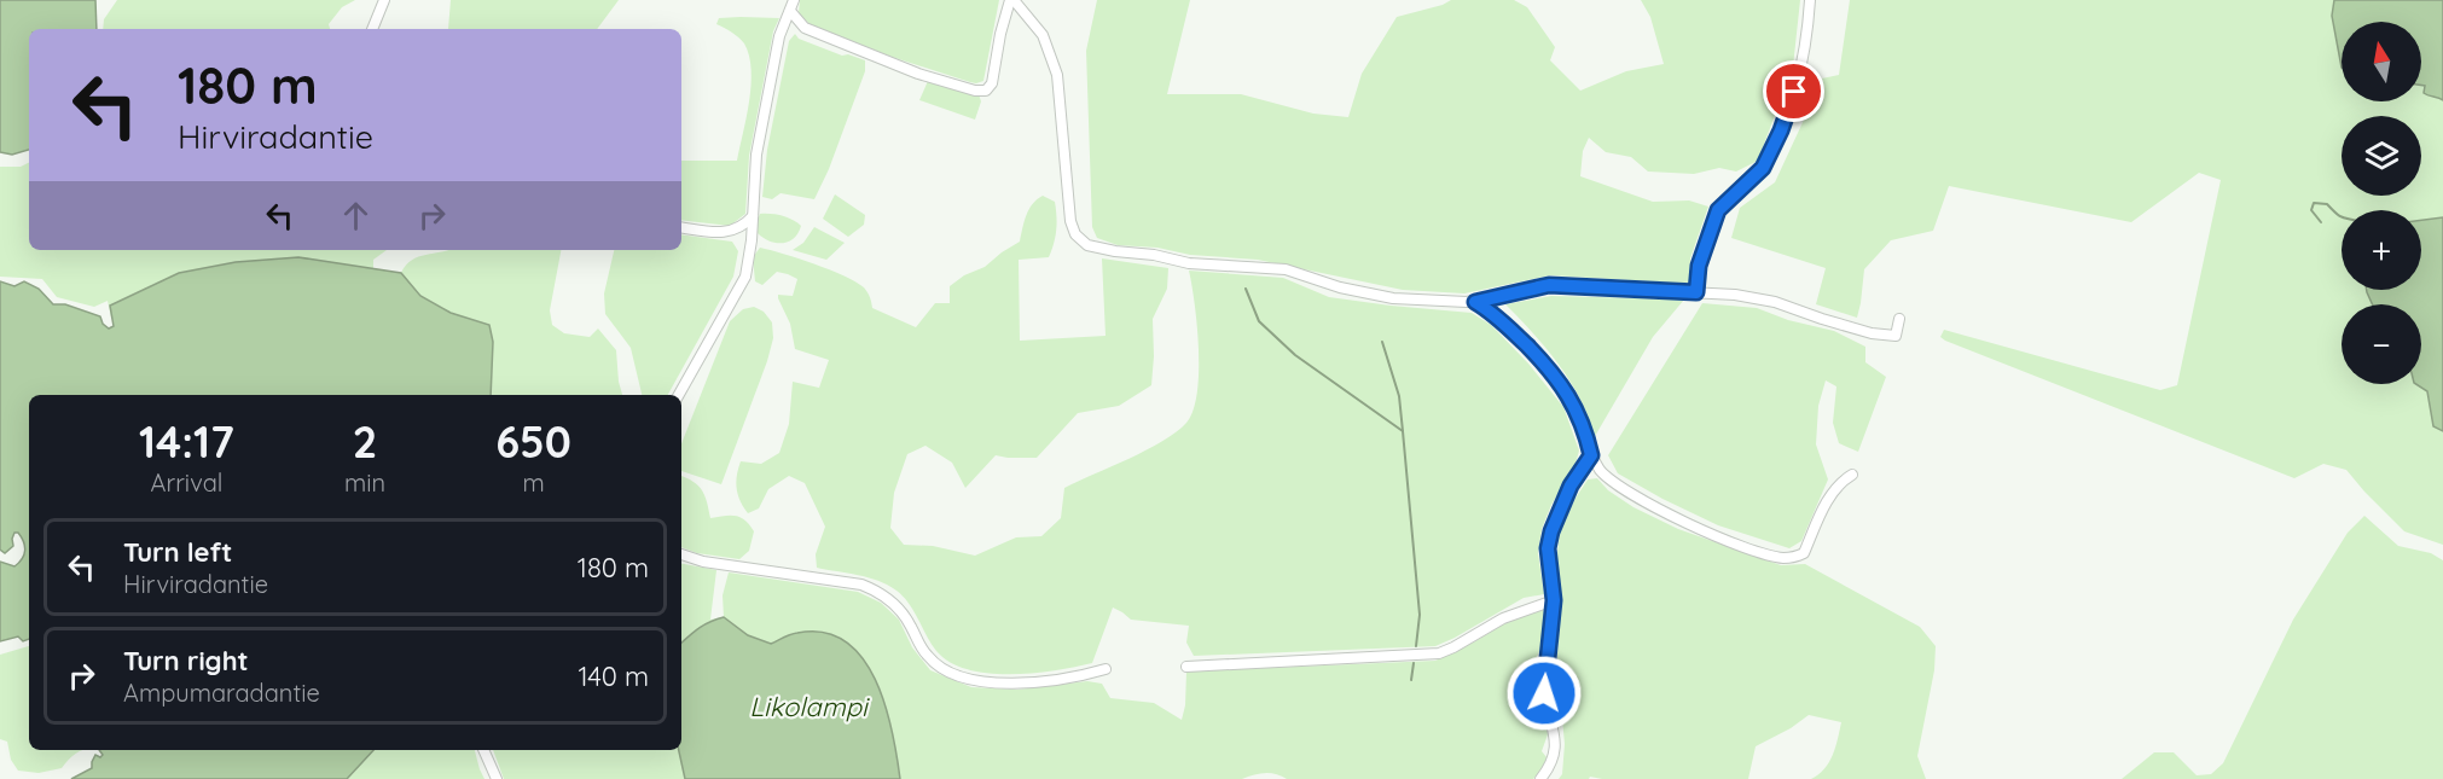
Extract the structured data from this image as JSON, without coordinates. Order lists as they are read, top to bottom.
{
  "water": ["Likolampi"],
  "north": "top",
  "page": {
    "map_buttons": ["+", "−"],
    "turn": ["180 m", "Hirviradantie"],
    "eta": [
      "14:17",
      "Arrival",
      "2",
      "min",
      "650",
      "m"
    ],
    "list": [
      {
        "name": "Turn left",
        "note": "Hirviradantie",
        "value": "180 m"
      },
      {
        "name": "Turn right",
        "note": "Ampumaradantie",
        "value": "140 m"
      }
    ]
  }
}
